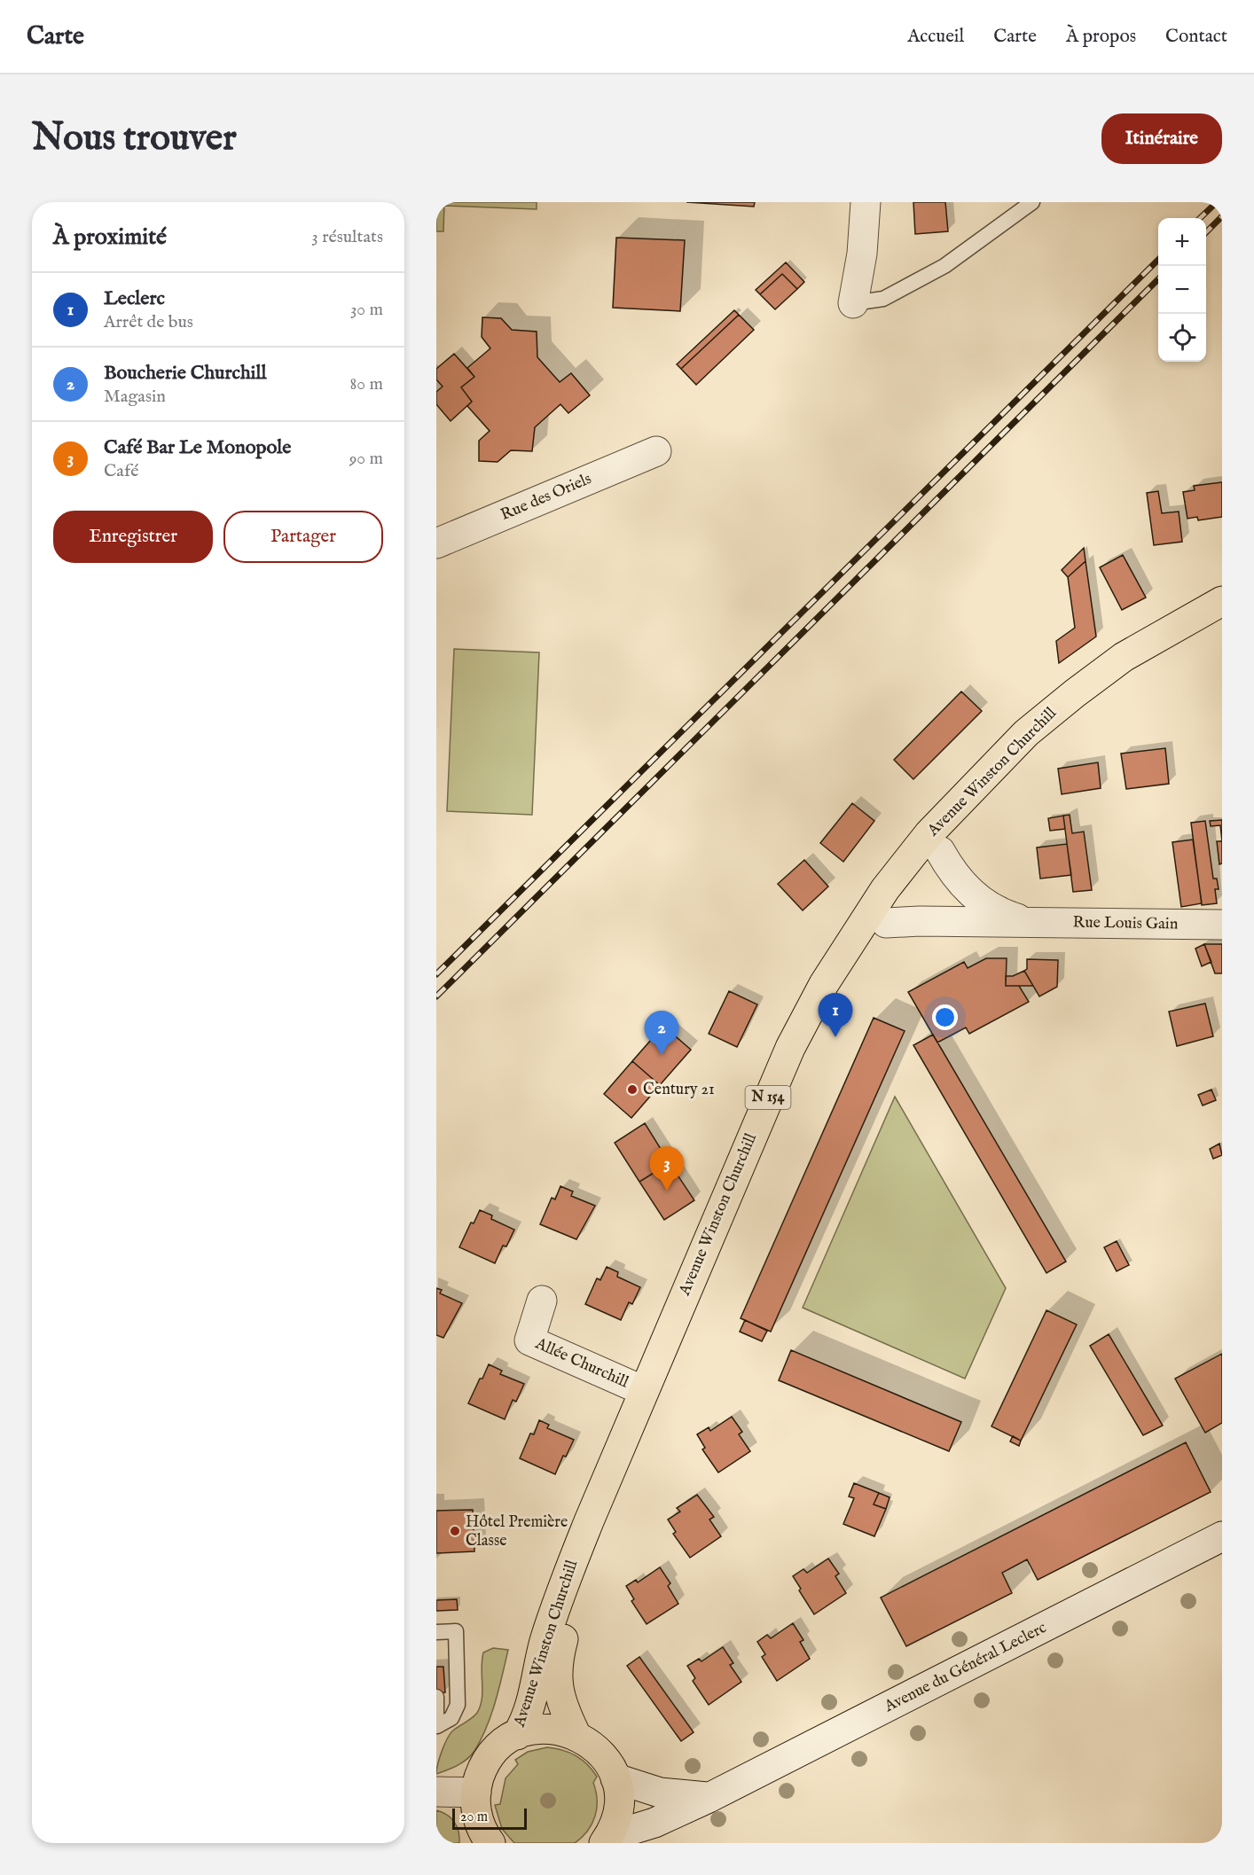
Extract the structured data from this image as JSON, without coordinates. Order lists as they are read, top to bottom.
{
  "streets": {
    "main road": ["Avenue Winston Churchill", "N 154"],
    "street": [
      "Rue des Oriels",
      "Rue Louis Gain",
      "Allée Churchill",
      "Avenue du Général Leclerc"
    ]
  },
  "crossings": [
    ["Avenue Winston Churchill", "Rue Louis Gain"],
    ["Avenue Winston Churchill", "Allée Churchill"]
  ],
  "places": ["Century 21", "Hôtel Première Classe"],
  "scale_bar": "20 m",
  "page": {
    "header": "Carte",
    "nav": [
      "Accueil",
      "Carte",
      "À propos",
      "Contact"
    ],
    "buttons": [
      "Itinéraire",
      ["Enregistrer", "Partager"]
    ],
    "title": "Nous trouver",
    "heading": ["À proximité", "3 résultats"],
    "map_buttons": ["+", "−"],
    "list": [
      {
        "mark": "1",
        "name": "Leclerc",
        "note": "Arrêt de bus",
        "value": "30 m"
      },
      {
        "mark": "2",
        "name": "Boucherie Churchill",
        "note": "Magasin",
        "value": "80 m"
      },
      {
        "mark": "3",
        "name": "Café Bar Le Monopole",
        "note": "Café",
        "value": "90 m"
      }
    ],
    "pins": ["1", "2", "3"],
    "scale": "20 m"
  }
}
